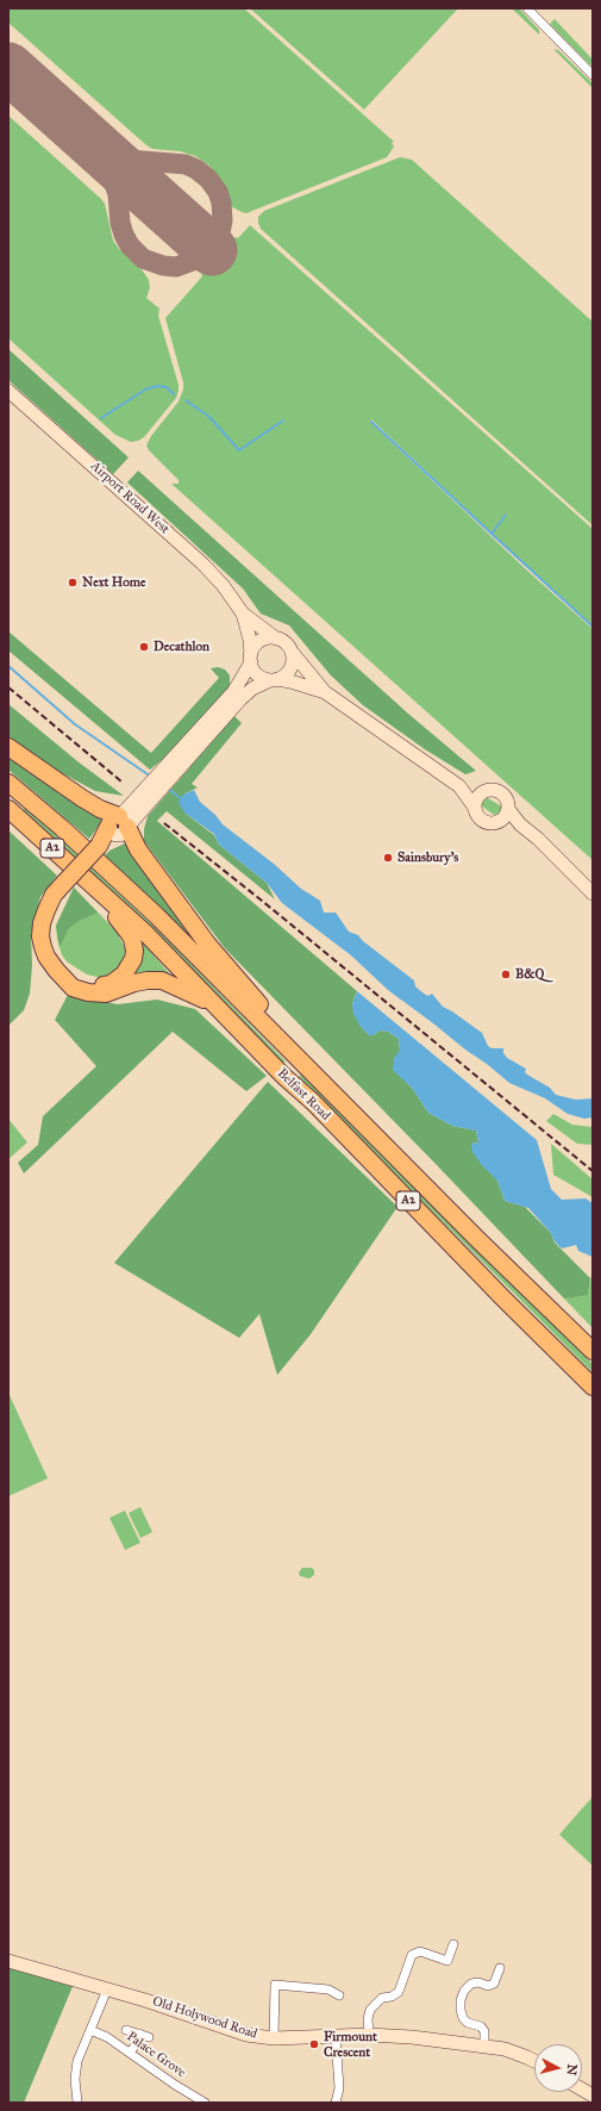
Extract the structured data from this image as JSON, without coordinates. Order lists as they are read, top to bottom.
{
  "streets": {
    "highway": ["A2", "Belfast Road"],
    "street": ["Airport Road West", "Old Holywood Road", "Palace Grove"]
  },
  "places": [
    "Next Home",
    "Decathlon",
    "Sainsbury's",
    "B&Q",
    "Firmount Crescent"
  ],
  "north": "right"
}
